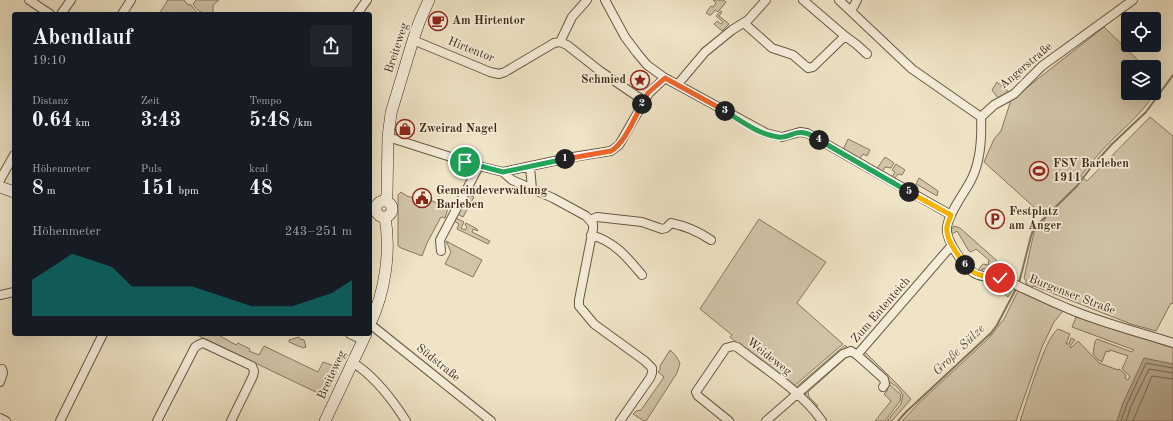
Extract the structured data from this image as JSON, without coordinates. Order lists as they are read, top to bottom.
{
  "streets": {
    "street": [
      "Breiteweg",
      "Hirtentor",
      "Angerstraße",
      "Burgenser Straße",
      "Zum Ententeich",
      "Weideweg",
      "Südstraße"
    ]
  },
  "crossings": [
    ["Breiteweg", "Hirtentor"],
    ["Burgenser Straße", "Zum Ententeich"],
    ["Zum Ententeich", "Weideweg"]
  ],
  "water": ["Große Sülze"],
  "places": {
    "cafe": ["Am Hirtentor"],
    "place": ["Schmied"],
    "shop": ["Zweirad Nagel"],
    "sports": ["FSV Barleben 1911"],
    "public building": ["Gemeindeverwaltung Barleben"],
    "parking": ["Festplatz am Anger"]
  },
  "page": {
    "heading": ["Abendlauf", "19:10"],
    "stats": [
      ["Distanz", "0.64 km"],
      ["Zeit", "3:43"],
      ["Tempo", "5:48 /km"],
      ["Höhenmeter", "8 m"],
      ["Puls", "151 bpm"],
      ["kcal", "48"]
    ],
    "pins": [
      "2",
      "3",
      "4",
      "1",
      "5",
      "6"
    ],
    "chart": ["Höhenmeter", "243–251 m"]
  }
}
